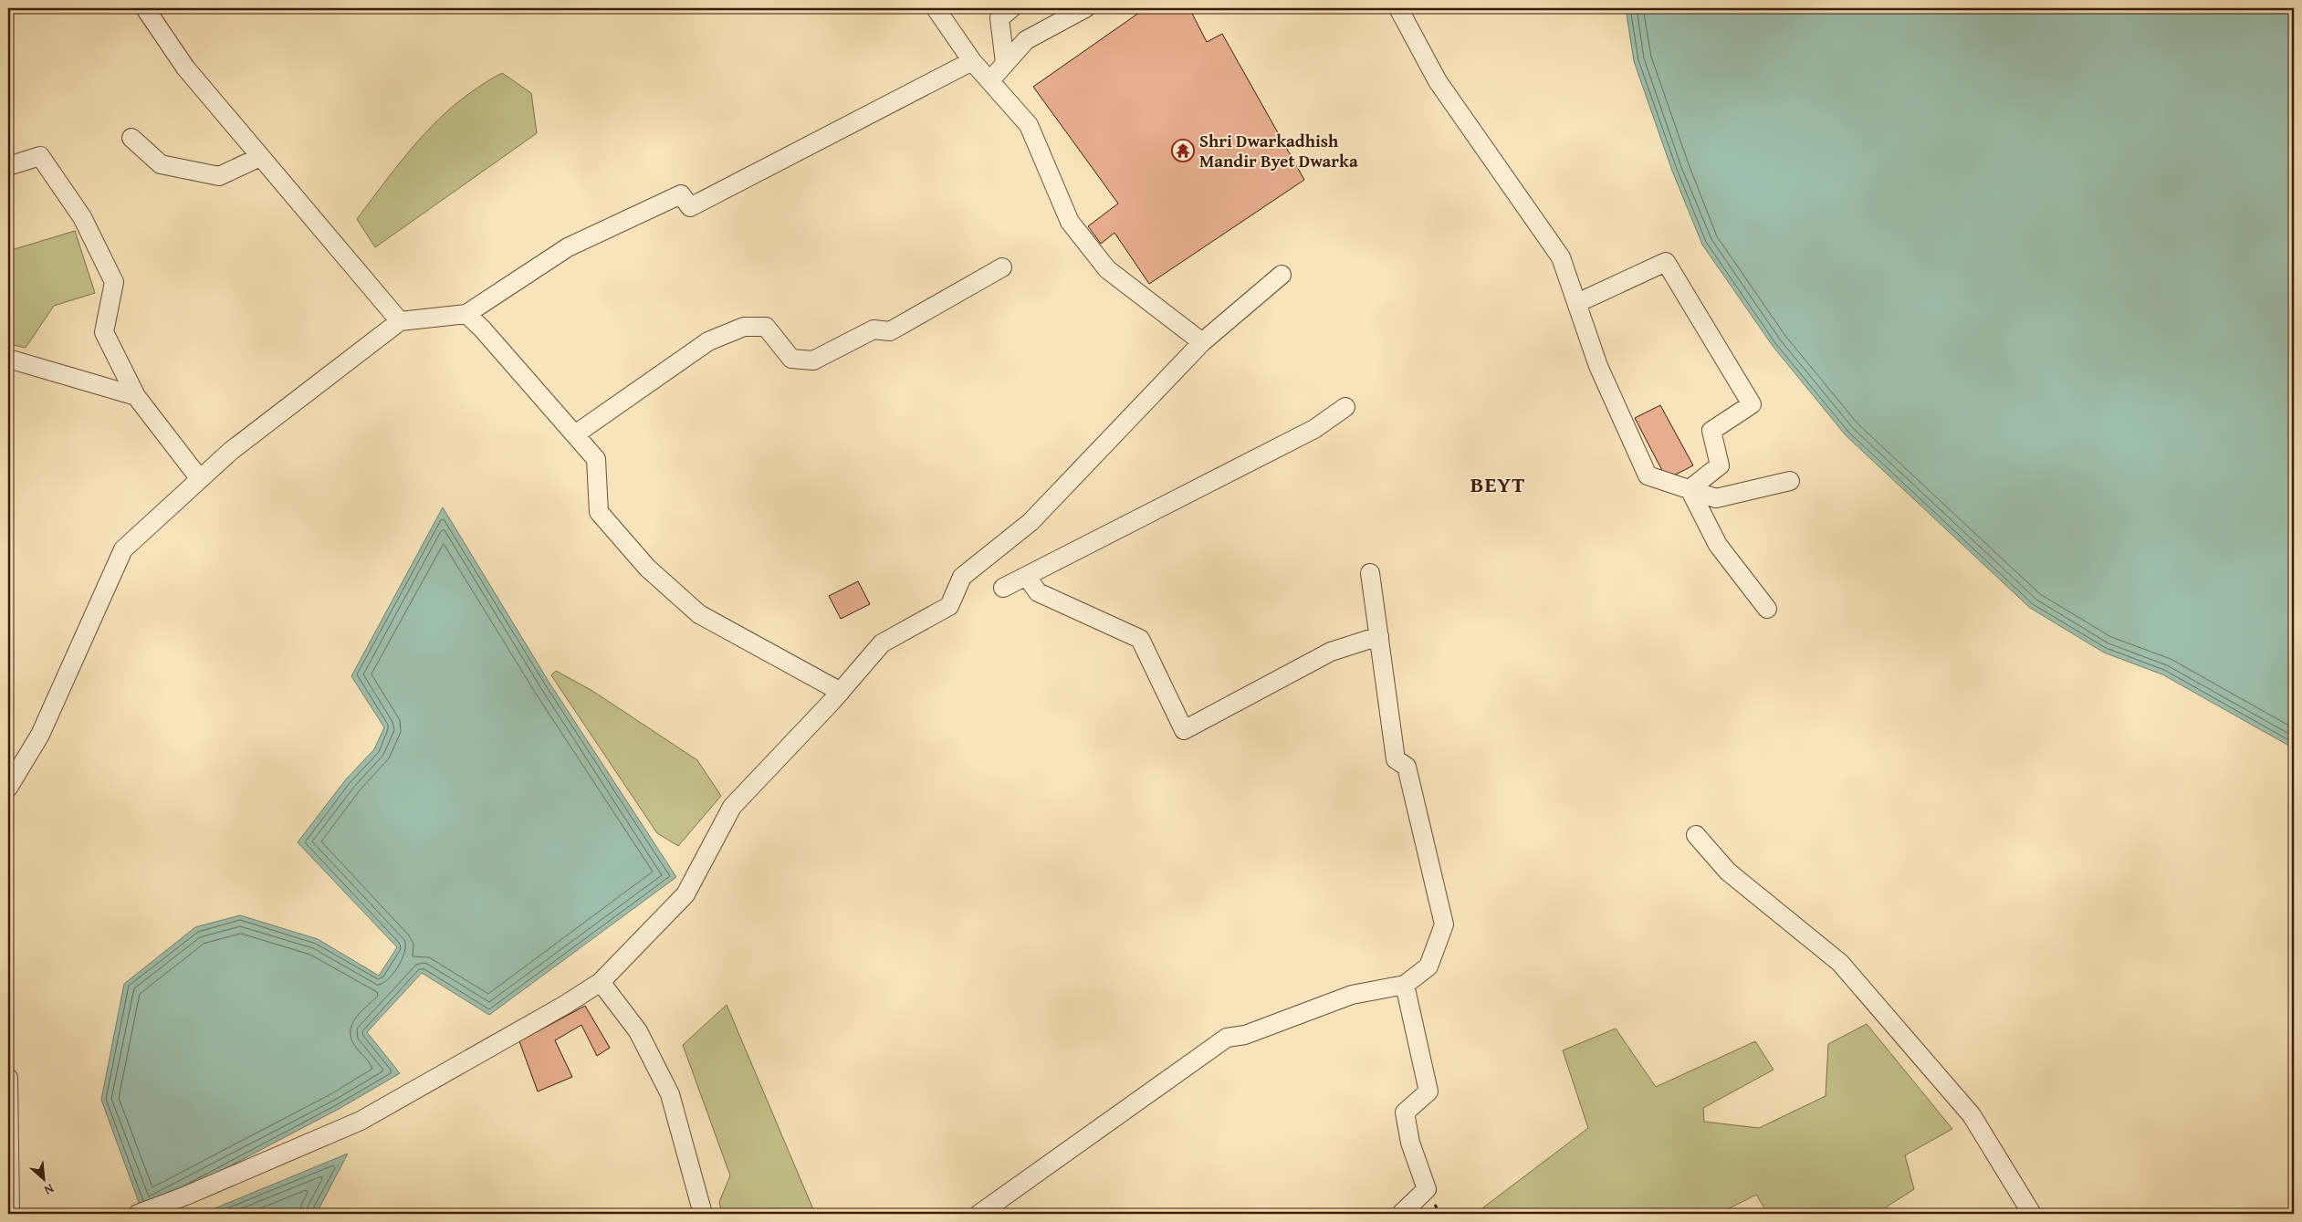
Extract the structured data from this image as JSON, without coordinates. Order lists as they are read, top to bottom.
{
  "districts": ["BEYT"],
  "places": {
    "temple": ["Shri Dwarkadhish Mandir Byet Dwarka"]
  },
  "north": "bottom right"
}
